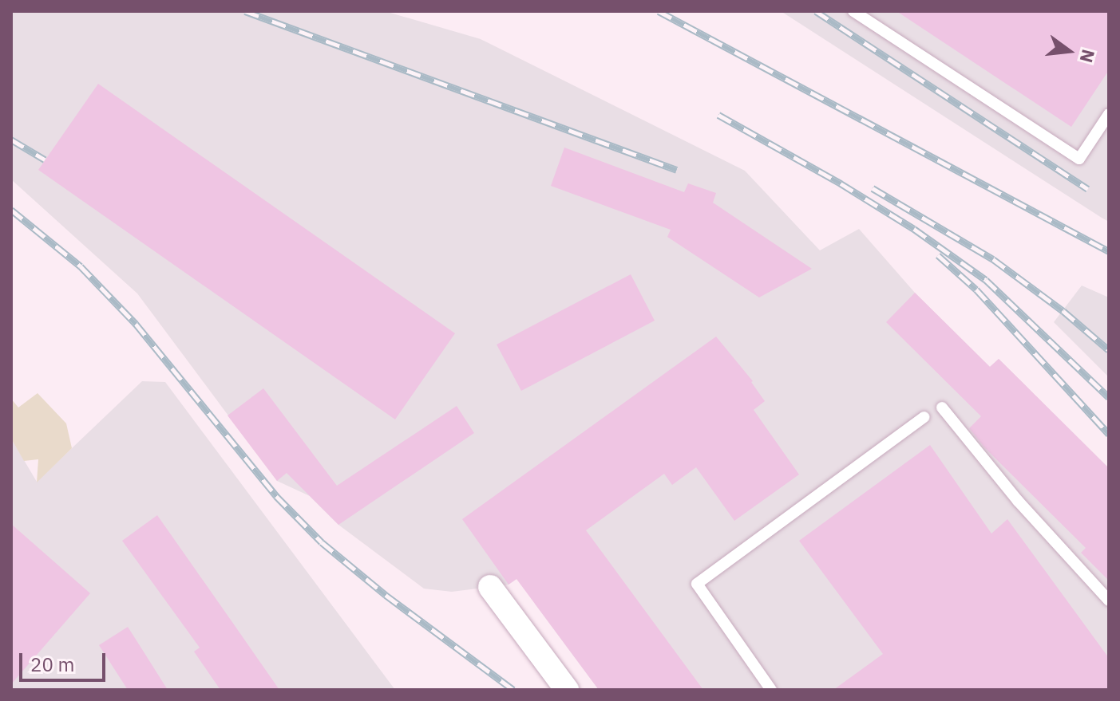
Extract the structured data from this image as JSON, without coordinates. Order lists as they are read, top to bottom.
{
  "scale_bar": "20 m",
  "north": "right"
}
